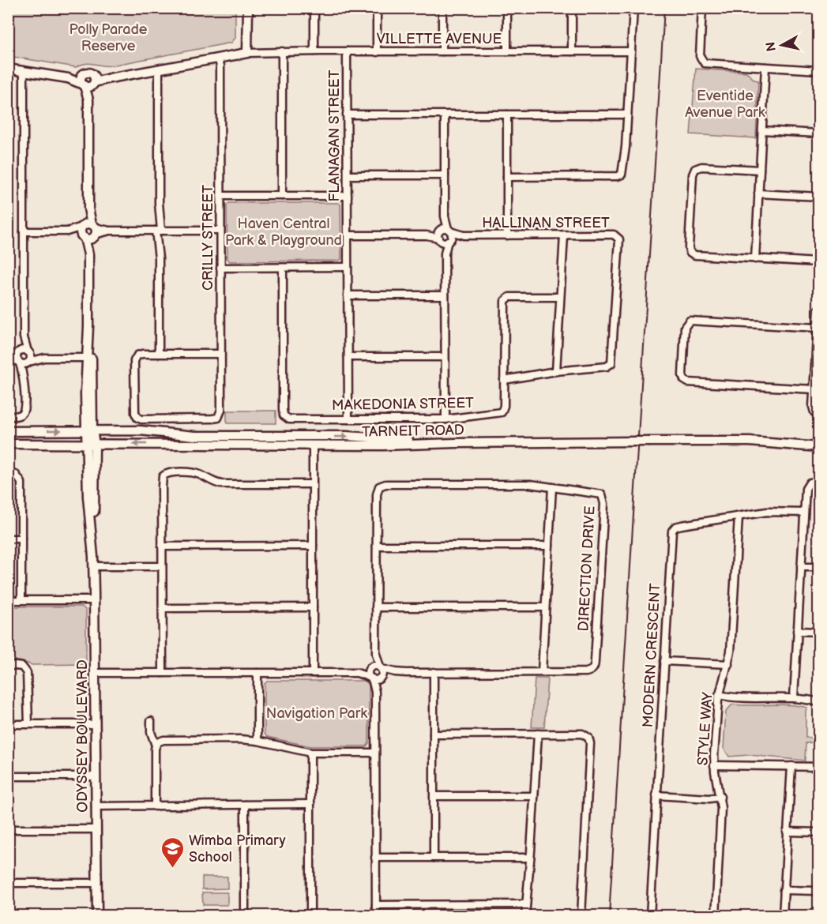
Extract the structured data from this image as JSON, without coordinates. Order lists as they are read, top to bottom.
{
  "streets": {
    "street": [
      "VILLETTE AVENUE",
      "FLANAGAN STREET",
      "HALLINAN STREET",
      "CRILLY STREET",
      "MAKEDONIA STREET",
      "TARNEIT ROAD",
      "DIRECTION DRIVE",
      "MODERN CRESCENT",
      "STYLE WAY",
      "ODYSSEY BOULEVARD"
    ]
  },
  "crossings": [
    ["VILLETTE AVENUE", "FLANAGAN STREET"],
    ["FLANAGAN STREET", "MAKEDONIA STREET"],
    ["HALLINAN STREET", "MAKEDONIA STREET"],
    ["TARNEIT ROAD", "ODYSSEY BOULEVARD"],
    ["MODERN CRESCENT", "STYLE WAY"]
  ],
  "parks": [
    "Polly Parade Reserve",
    "Eventide Avenue Park",
    "Haven Central Park & Playground",
    "Navigation Park"
  ],
  "places": {
    "school or university": ["Wimba Primary School"]
  },
  "north": "left"
}
